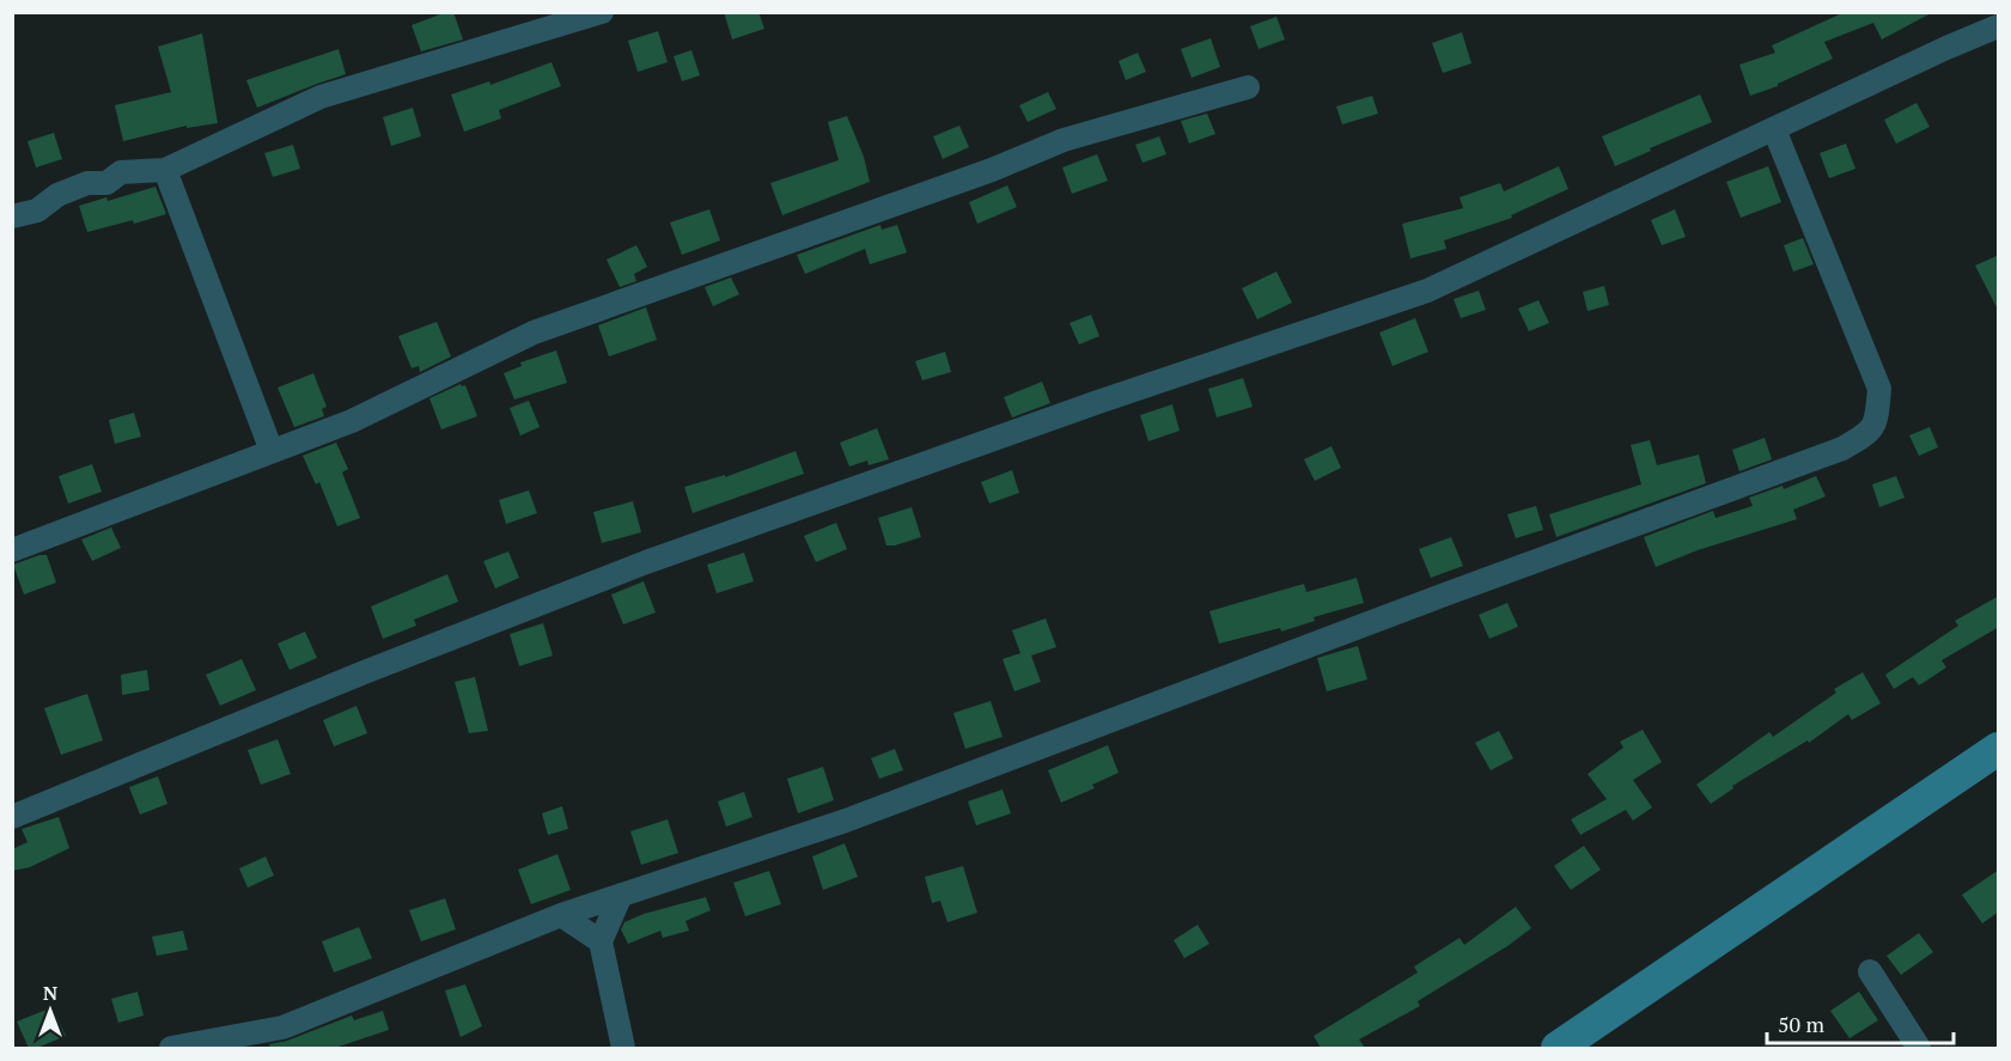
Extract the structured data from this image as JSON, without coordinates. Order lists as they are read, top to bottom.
{
  "scale_bar": "50 m",
  "north": "top"
}
